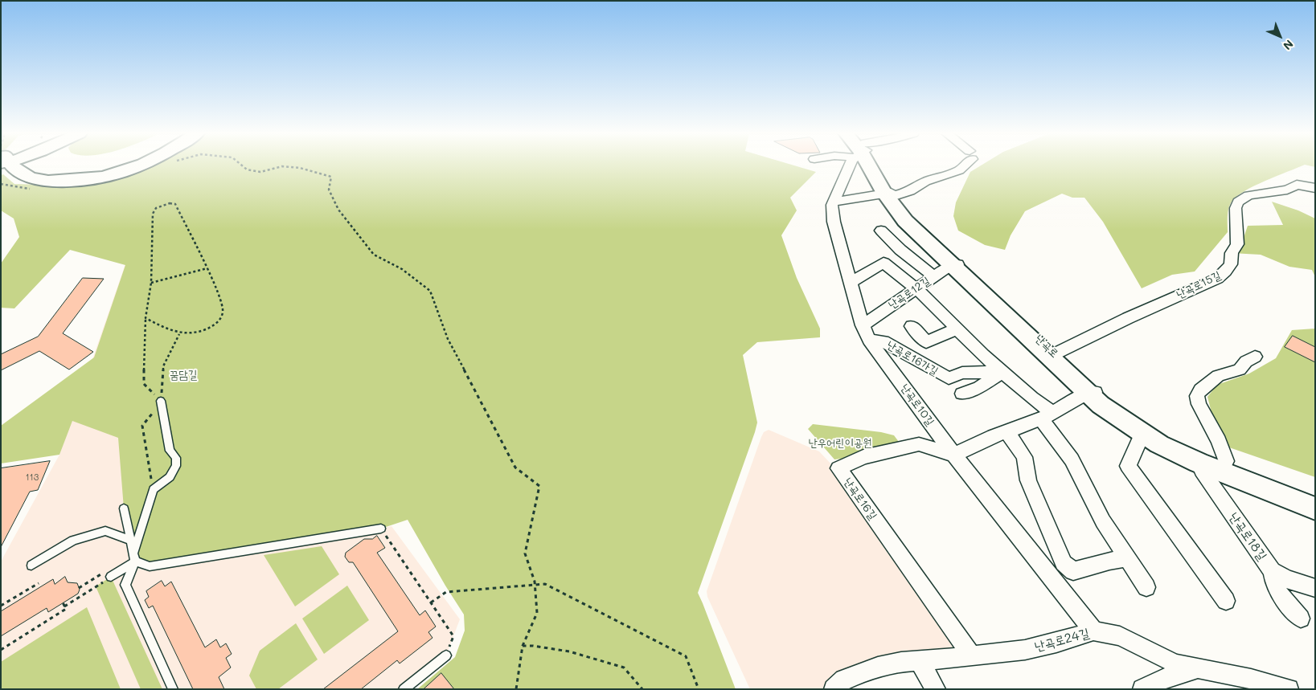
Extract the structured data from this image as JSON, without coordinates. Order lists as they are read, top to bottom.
{
  "streets": {
    "main road": ["난곡로"],
    "street": [
      "난곡로15길",
      "난곡로12길",
      "난곡로16가길",
      "난곡로10길",
      "난곡로16길",
      "난곡로18길",
      "난곡로24길"
    ]
  },
  "crossings": [
    ["난곡로15길", "난곡로"],
    ["난곡로12길", "난곡로"],
    ["난곡로12길", "난곡로10길"],
    ["난곡로", "난곡로18길"],
    ["난곡로16가길", "난곡로10길"],
    ["난곡로10길", "난곡로16길"],
    ["난곡로10길", "난곡로24길"],
    ["난곡로16길", "난곡로24길"]
  ],
  "parks": ["꿈담길", "난우어린이공원"],
  "house_numbers": ["113"],
  "north": "bottom right"
}
